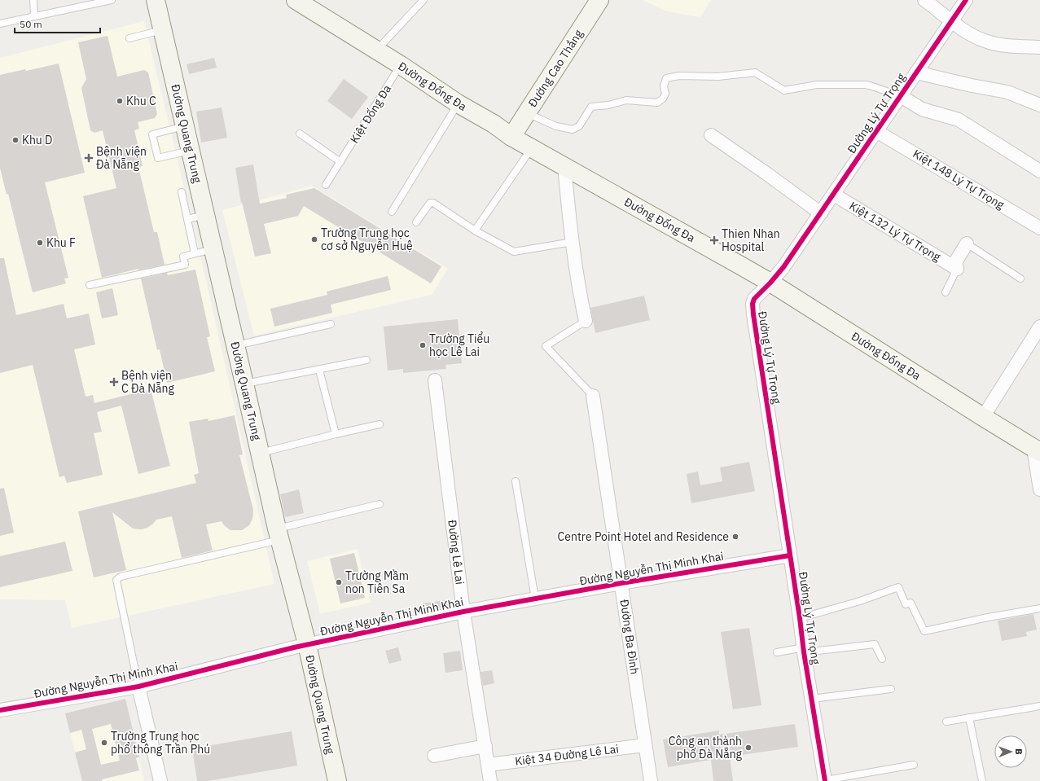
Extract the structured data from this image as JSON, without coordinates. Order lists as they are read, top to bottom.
{
  "streets": {
    "main road": ["Đường Cao Thắng", "Đường Đống Đa", "Đường Quang Trung"],
    "street": [
      "Đường Lý Tự Trọng",
      "Kiệt 148 Lý Tự Trọng",
      "Kiệt 132 Lý Tự Trọng",
      "Đường Lê Lai",
      "Đường Nguyễn Thị Minh Khai",
      "Đường Ba Đình",
      "Kiệt 34 Đường Lê Lai"
    ],
    "lane": ["Kiệt Đống Đa"]
  },
  "crossings": [
    ["Đường Cao Thắng", "Đường Đống Đa"],
    ["Đường Đống Đa", "Đường Lý Tự Trọng"],
    ["Đường Đống Đa", "Kiệt Đống Đa"],
    ["Đường Lý Tự Trọng", "Kiệt 148 Lý Tự Trọng"],
    ["Đường Lý Tự Trọng", "Kiệt 132 Lý Tự Trọng"],
    ["Đường Lý Tự Trọng", "Đường Nguyễn Thị Minh Khai"],
    ["Đường Quang Trung", "Đường Nguyễn Thị Minh Khai"],
    ["Đường Lê Lai", "Đường Nguyễn Thị Minh Khai"],
    ["Đường Lê Lai", "Kiệt 34 Đường Lê Lai"],
    ["Đường Nguyễn Thị Minh Khai", "Đường Ba Đình"],
    ["Đường Ba Đình", "Kiệt 34 Đường Lê Lai"]
  ],
  "places": {
    "other": [
      "Khu C",
      "Khu D",
      "Trường Trung học cơ sở Nguyễn Huệ",
      "Khu F",
      "Trường Tiểu học Lê Lai",
      "Centre Point Hotel and Residence",
      "Trường Mầm non Tiên Sa",
      "Trường Trung học phổ thông Trần Phú",
      "Công an thành phố Đà Nẵng"
    ],
    "health": ["Bệnh viện Đà Nẵng", "Thien Nhan Hospital", "Bệnh viện C Đà Nẵng"]
  },
  "scale_bar": "50 m",
  "north": "right"
}
